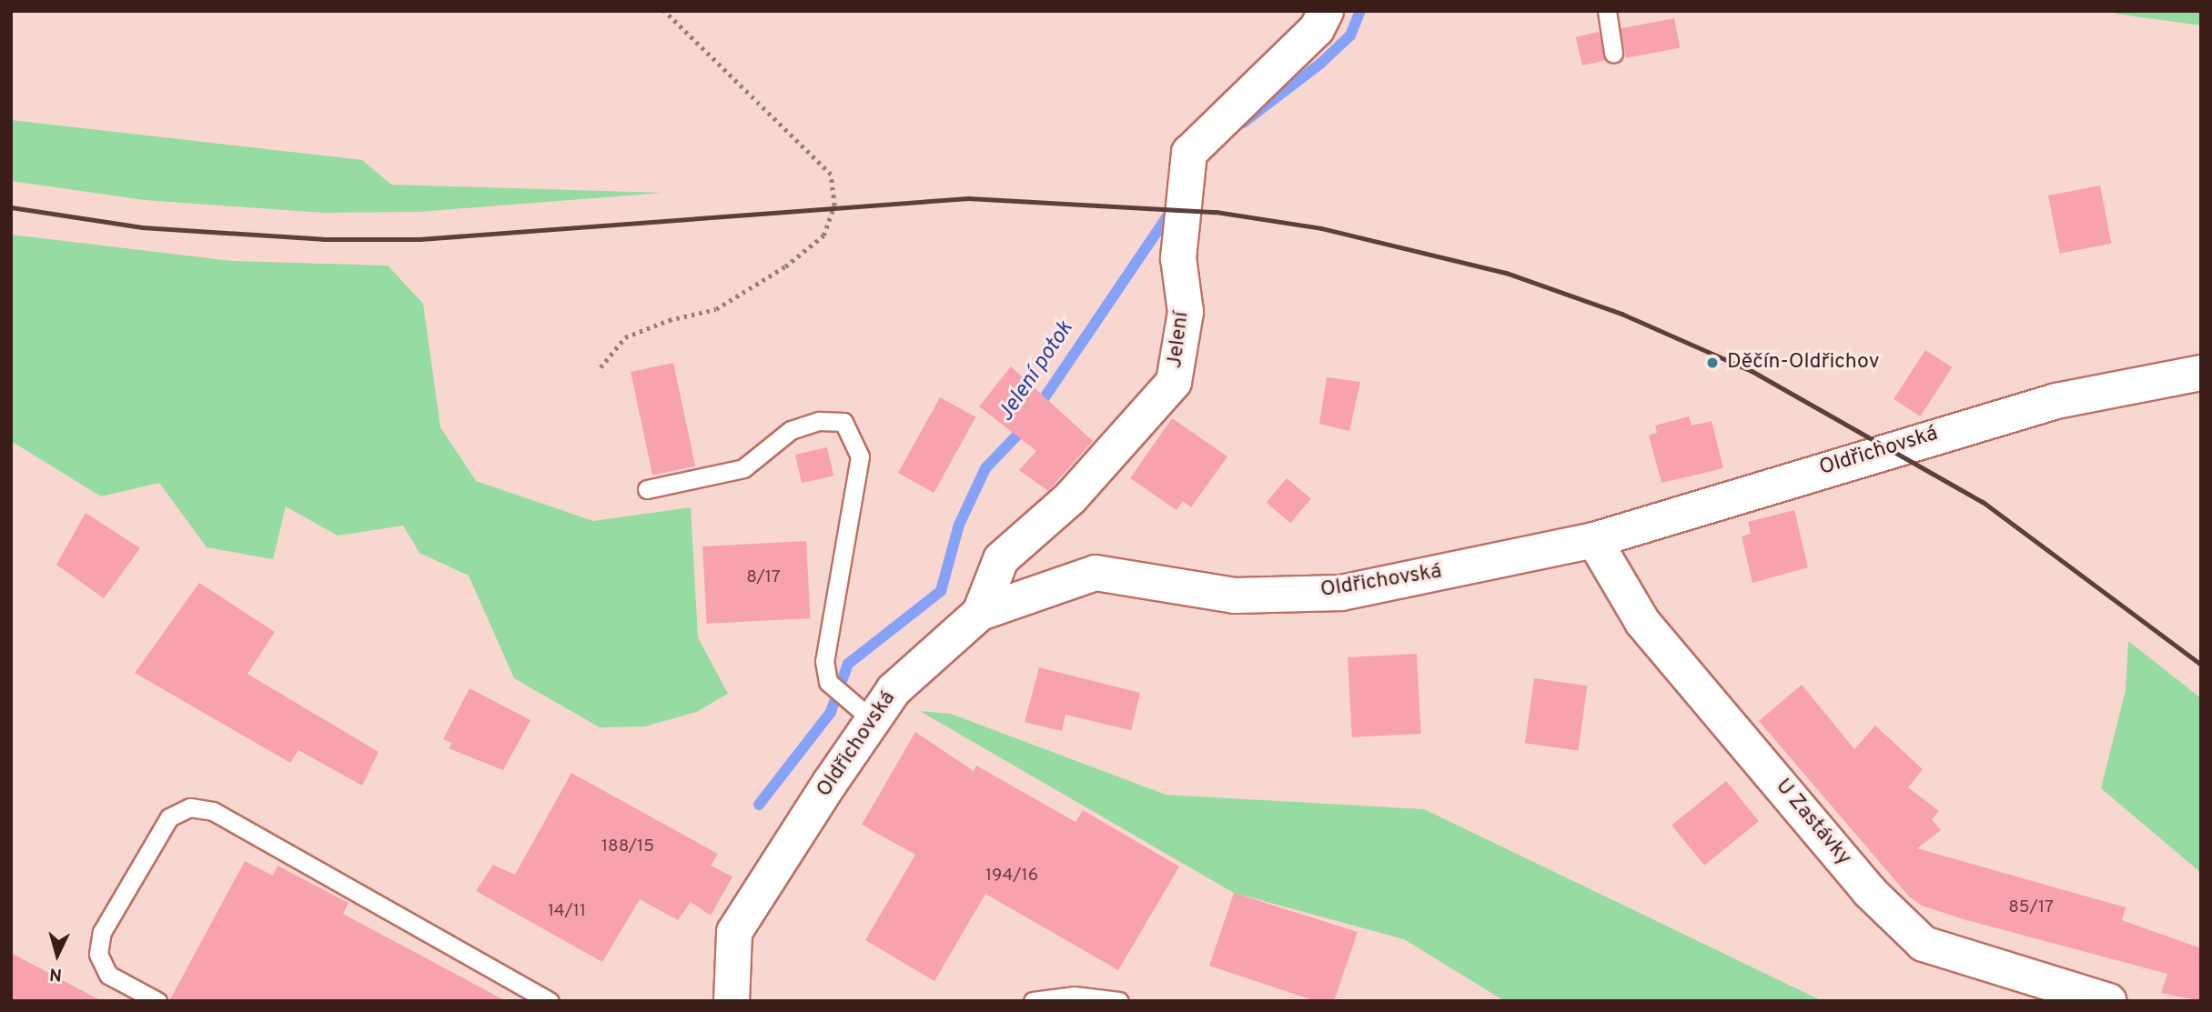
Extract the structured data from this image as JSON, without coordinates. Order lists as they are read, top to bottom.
{
  "streets": {
    "street": ["Jelení", "Oldřichovská", "U Zastávky"]
  },
  "crossings": [
    ["Jelení", "Oldřichovská"],
    ["Oldřichovská", "U Zastávky"]
  ],
  "water": ["Jelení potok"],
  "places": ["Děčín-Oldřichov"],
  "house_numbers": [
    "8/17",
    "188/15",
    "194/16",
    "85/17",
    "14/11"
  ],
  "north": "bottom"
}
